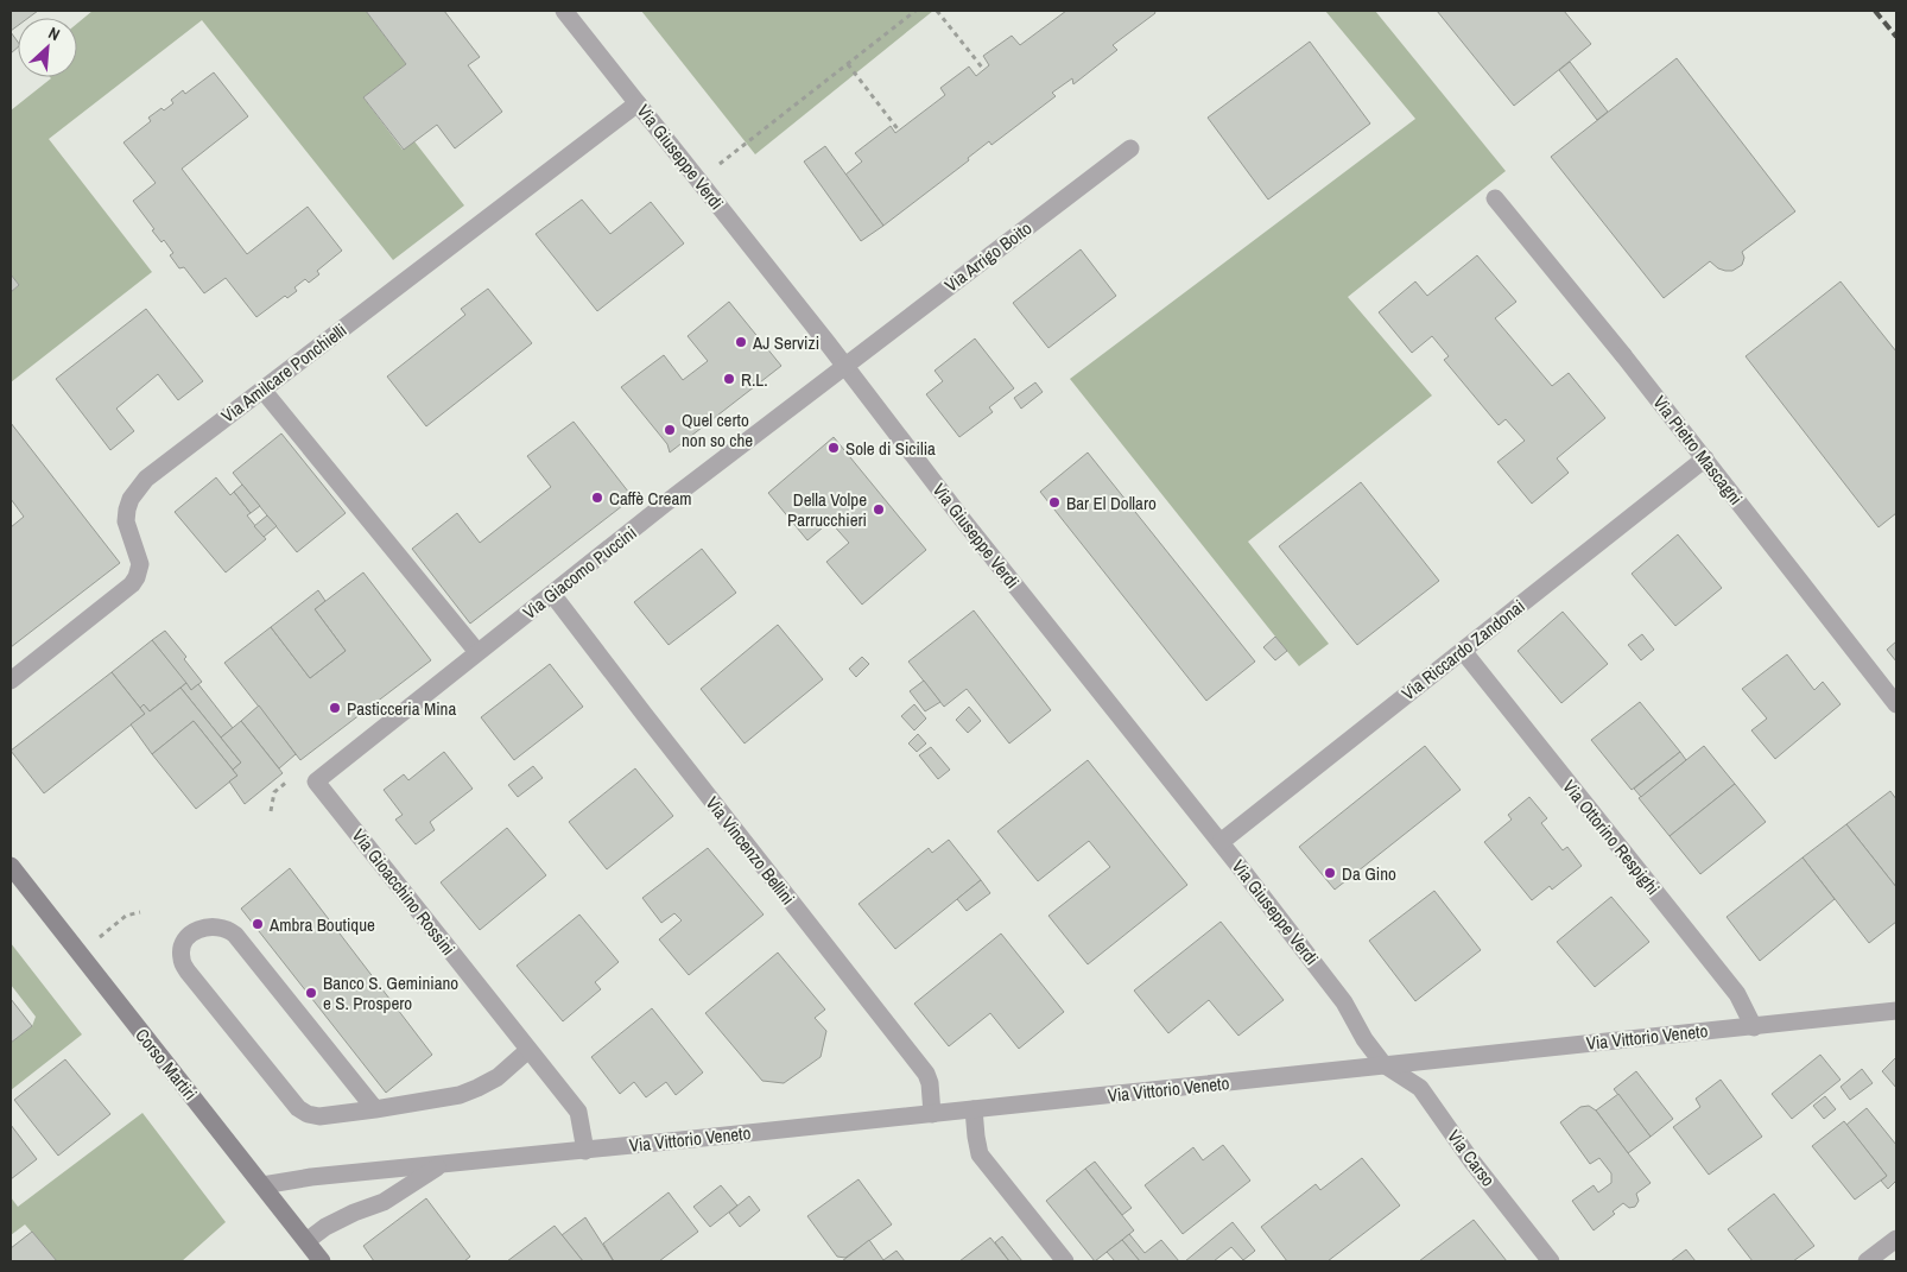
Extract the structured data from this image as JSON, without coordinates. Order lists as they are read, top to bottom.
{
  "streets": {
    "main road": ["Corso Martiri"],
    "street": [
      "Via Giuseppe Verdi",
      "Via Arrigo Boito",
      "Via Amilcare Ponchielli",
      "Via Pietro Mascagni",
      "Via Giacomo Puccini",
      "Via Riccardo Zandonai",
      "Via Ottorino Respighi",
      "Via Vincenzo Bellini",
      "Via Gioacchino Rossini",
      "Via Vittorio Veneto",
      "Via Carso"
    ]
  },
  "crossings": [
    ["Via Giuseppe Verdi", "Via Arrigo Boito"],
    ["Via Giuseppe Verdi", "Via Amilcare Ponchielli"],
    ["Via Giuseppe Verdi", "Via Giacomo Puccini"],
    ["Via Giuseppe Verdi", "Via Riccardo Zandonai"],
    ["Via Giuseppe Verdi", "Via Vittorio Veneto"],
    ["Via Giuseppe Verdi", "Via Carso"],
    ["Via Arrigo Boito", "Via Giacomo Puccini"],
    ["Via Pietro Mascagni", "Via Riccardo Zandonai"],
    ["Via Giacomo Puccini", "Via Vincenzo Bellini"],
    ["Via Giacomo Puccini", "Via Gioacchino Rossini"],
    ["Via Riccardo Zandonai", "Via Ottorino Respighi"],
    ["Via Ottorino Respighi", "Via Vittorio Veneto"],
    ["Via Vincenzo Bellini", "Via Vittorio Veneto"],
    ["Via Gioacchino Rossini", "Via Vittorio Veneto"],
    ["Via Vittorio Veneto", "Corso Martiri"],
    ["Via Vittorio Veneto", "Via Carso"]
  ],
  "places": [
    "AJ Servizi",
    "R.L.",
    "Quel certo non so che",
    "Sole di Sicilia",
    "Caffè Cream",
    "Bar El Dollaro",
    "Della Volpe Parrucchieri",
    "Pasticceria Mina",
    "Da Gino",
    "Ambra Boutique",
    "Banco S. Geminiano e S. Prospero"
  ],
  "north": "top right"
}
